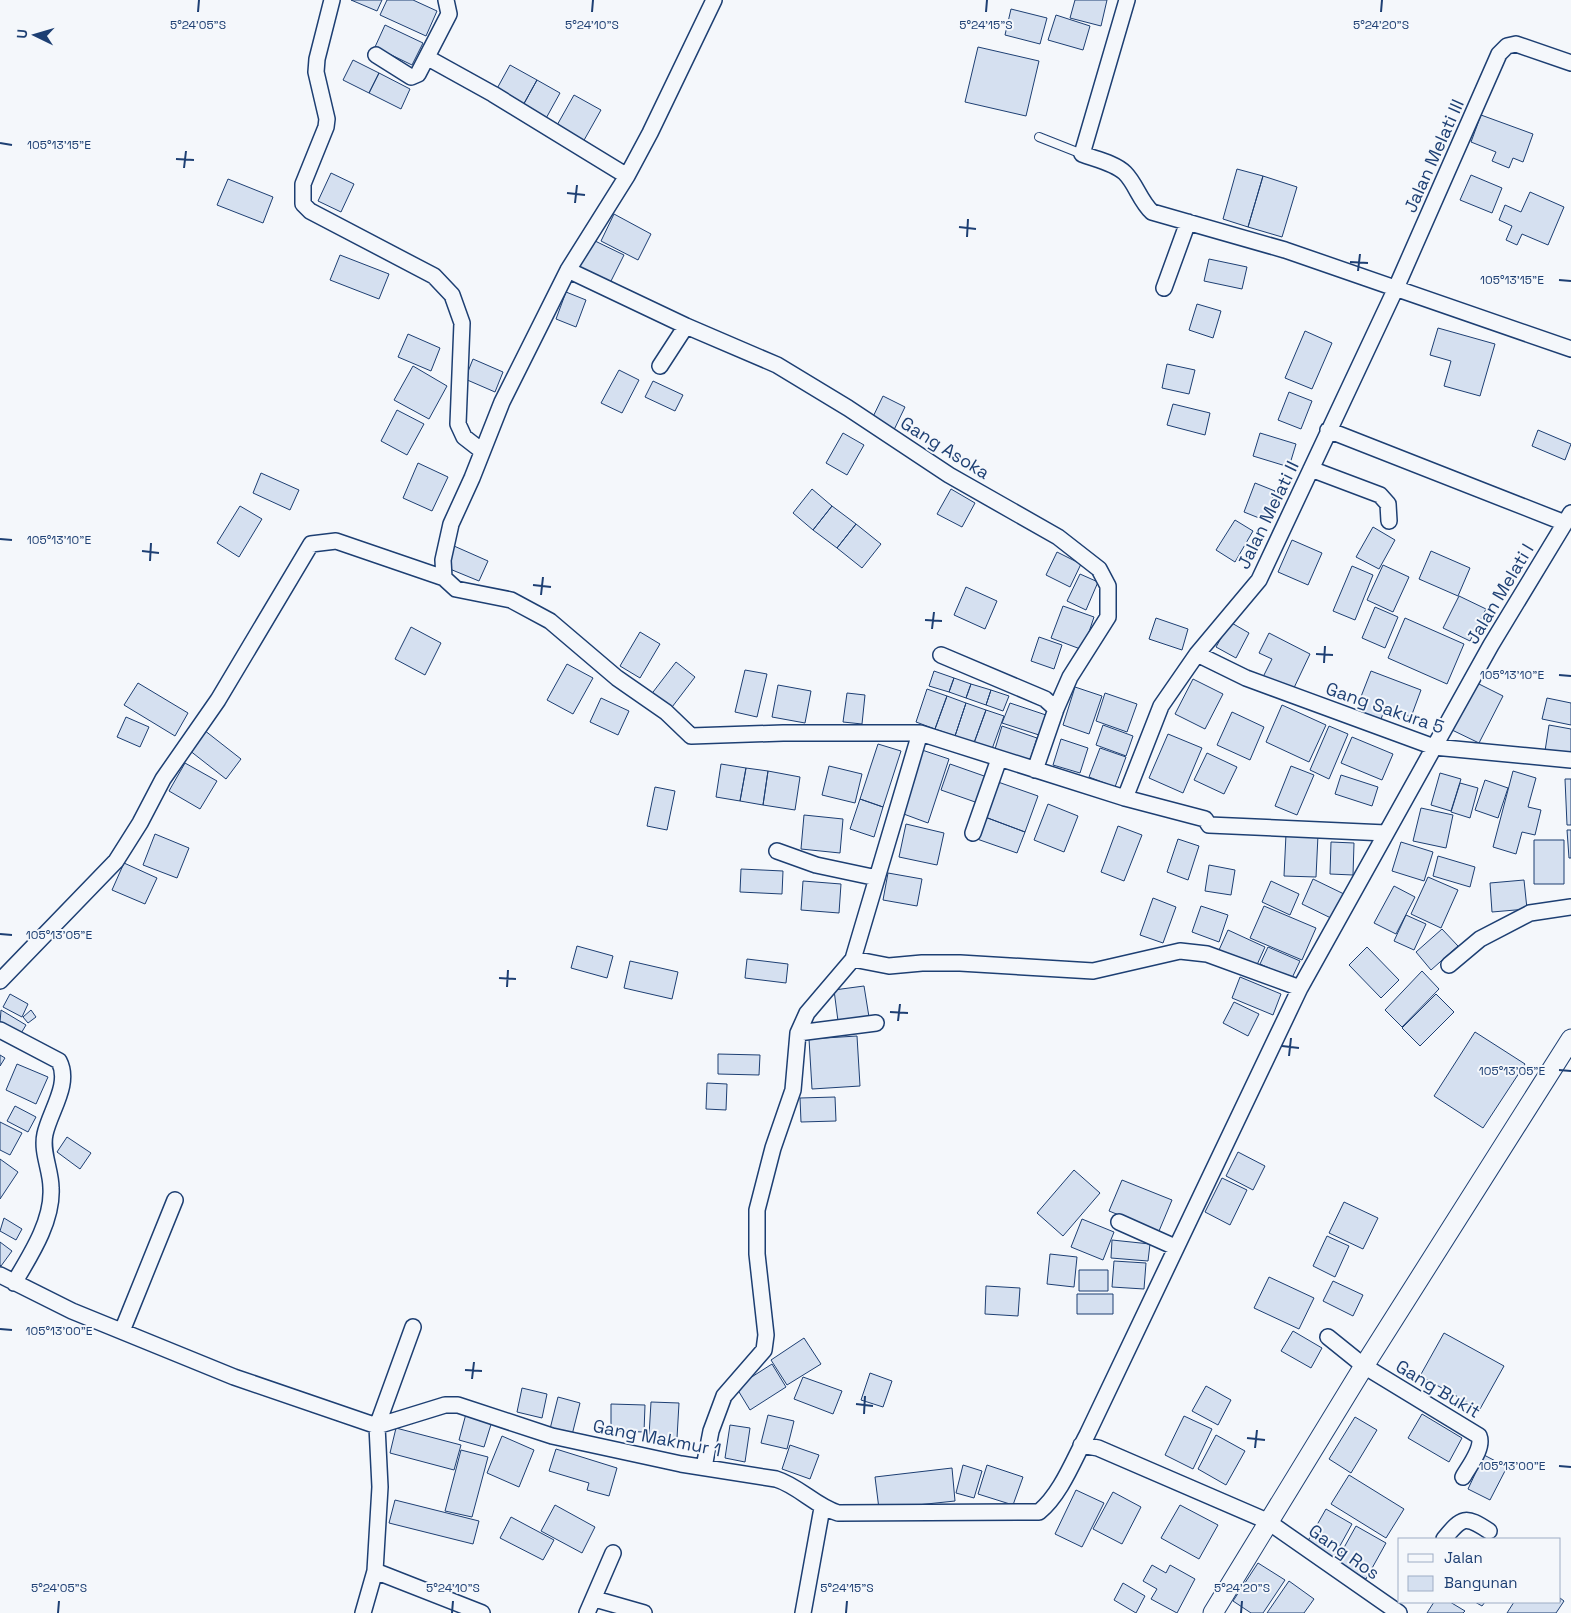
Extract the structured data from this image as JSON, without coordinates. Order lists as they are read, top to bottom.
{
  "streets": {
    "street": [
      "Jalan Melati III",
      "Gang Asoka",
      "Jalan Melati II",
      "Jalan Melati I",
      "Gang Sakura 5",
      "Gang Bukit",
      "Gang Makmur 1",
      "Gang Ros"
    ]
  },
  "crossings": [
    ["Jalan Melati III", "Jalan Melati II"],
    ["Jalan Melati II", "Gang Sakura 5"],
    ["Jalan Melati I", "Gang Sakura 5"],
    ["Jalan Melati I", "Gang Makmur 1"],
    ["Jalan Melati I", "Gang Ros"]
  ],
  "legend": ["Jalan", "Bangunan"],
  "north": "left",
  "coordinates": [
    "5°24'05\"S",
    "5°24'10\"S",
    "5°24'15\"S",
    "5°24'20\"S",
    "105°13'15\"E",
    "105°13'10\"E",
    "105°13'05\"E",
    "105°13'00\"E"
  ]
}
